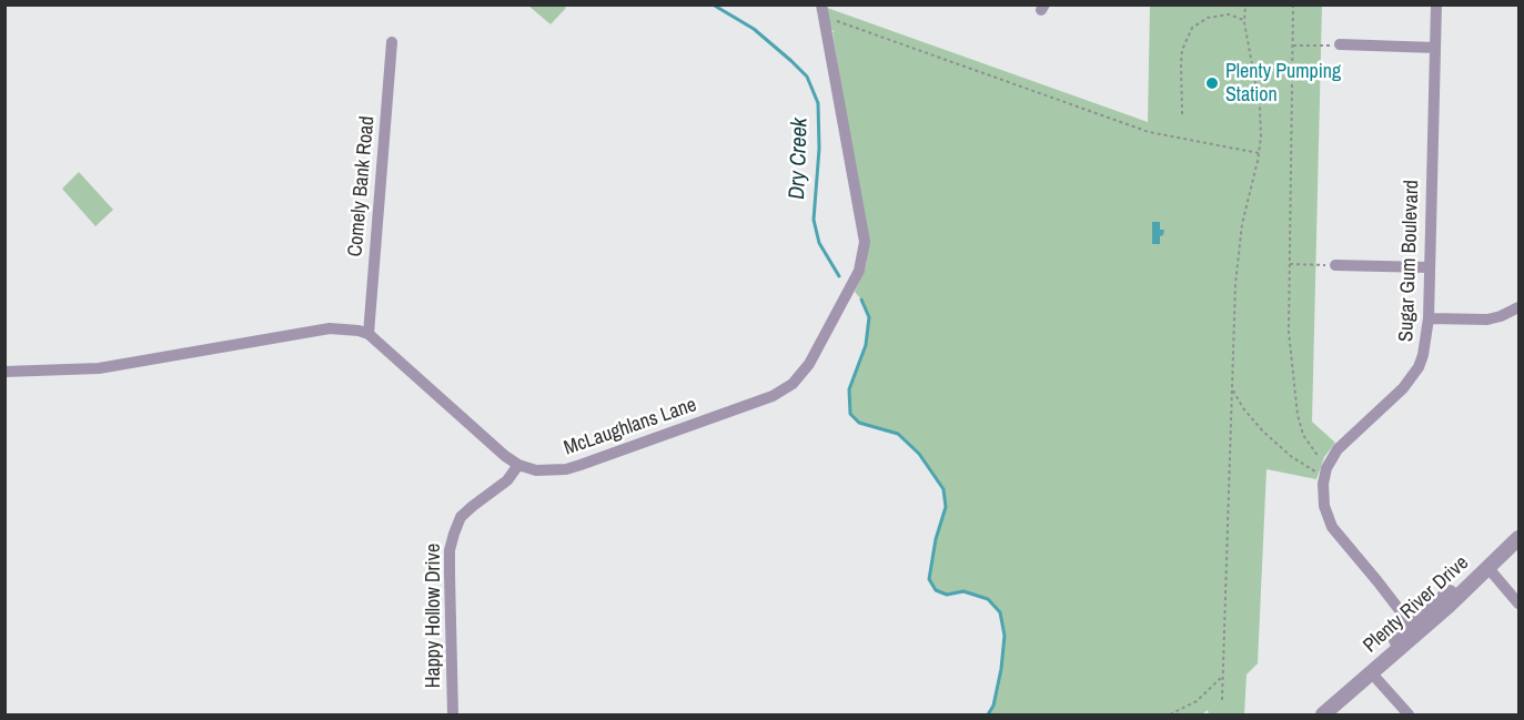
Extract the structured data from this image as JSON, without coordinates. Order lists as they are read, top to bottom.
{
  "streets": {
    "street": [
      "Comely Bank Road",
      "Sugar Gum Boulevard",
      "McLaughlans Lane",
      "Plenty River Drive",
      "Happy Hollow Drive"
    ]
  },
  "crossings": [
    ["Comely Bank Road", "McLaughlans Lane"],
    ["McLaughlans Lane", "Happy Hollow Drive"]
  ],
  "water": ["Dry Creek"],
  "places": ["Plenty Pumping Station"]
}
